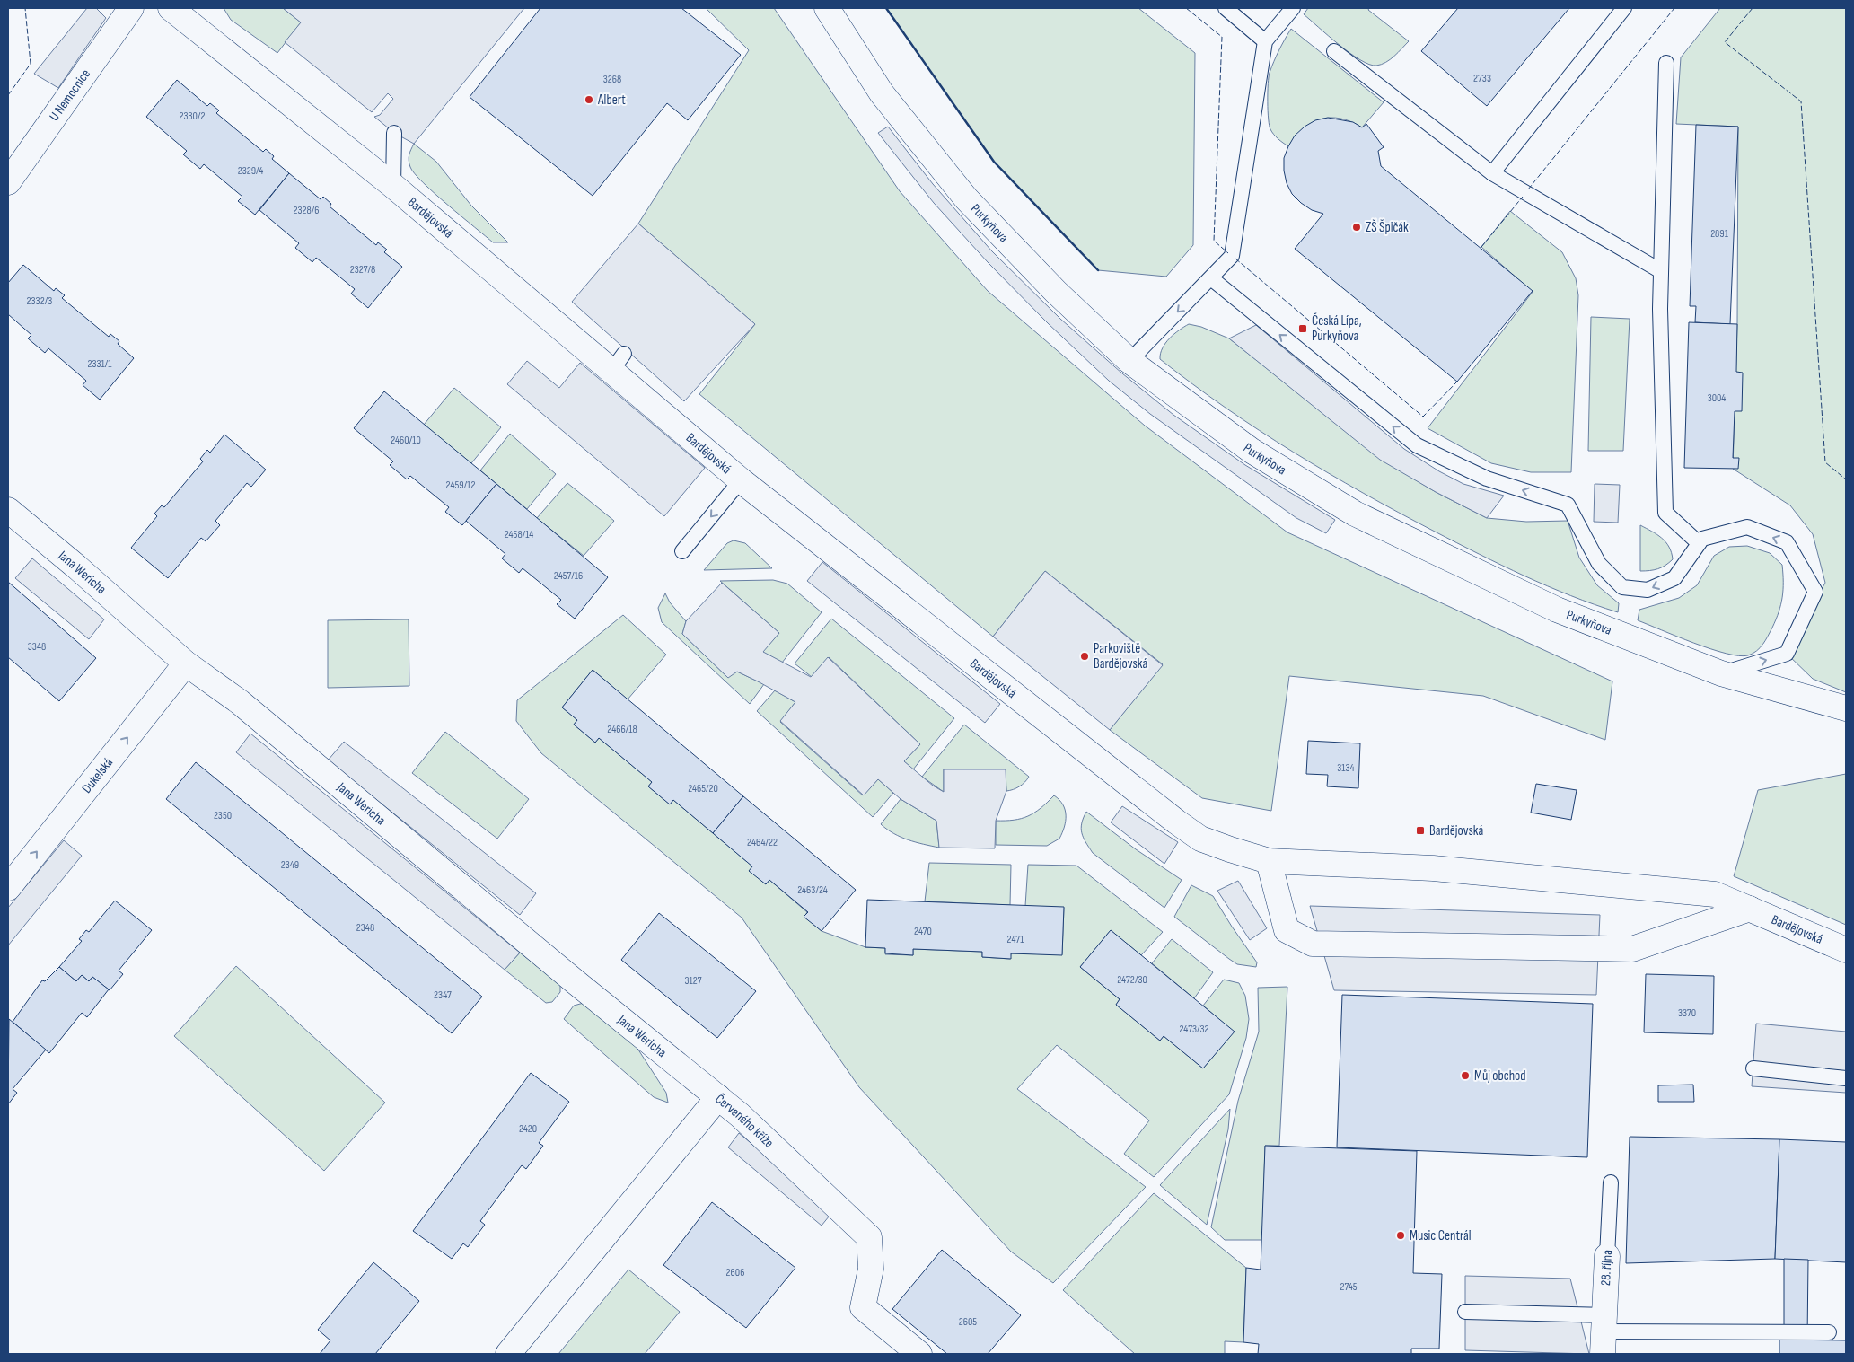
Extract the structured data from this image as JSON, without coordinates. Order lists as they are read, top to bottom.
{
  "streets": {
    "street": [
      "U Nemocnice",
      "Bardějovská",
      "Purkyňova",
      "Jana Wericha",
      "Dukelská",
      "Červeného kříže",
      "28. října"
    ]
  },
  "crossings": [
    ["Jana Wericha", "Dukelská"],
    ["Jana Wericha", "Červeného kříže"]
  ],
  "one_way": ["Dukelská"],
  "places": {
    "other": [
      "Albert",
      "ZŠ Špičák",
      "Parkoviště Bardějovská",
      "Můj obchod",
      "Music Centrál"
    ],
    "transit": ["Česká Lípa, Purkyňova", "Bardějovská"]
  },
  "house_numbers": [
    "2733",
    "3268",
    "2330/2",
    "2329/4",
    "2328/6",
    "2891",
    "2327/8",
    "2332/3",
    "2331/1",
    "3004",
    "2460/10",
    "2459/12",
    "2458/14",
    "2457/16",
    "3348",
    "2466/18",
    "3134",
    "2465/20",
    "2350",
    "2464/22",
    "2349",
    "2463/24",
    "2348",
    "2470",
    "2471",
    "2472/30",
    "3127",
    "2347",
    "3370",
    "2473/32",
    "2420",
    "2606",
    "2745",
    "2605"
  ]
}
